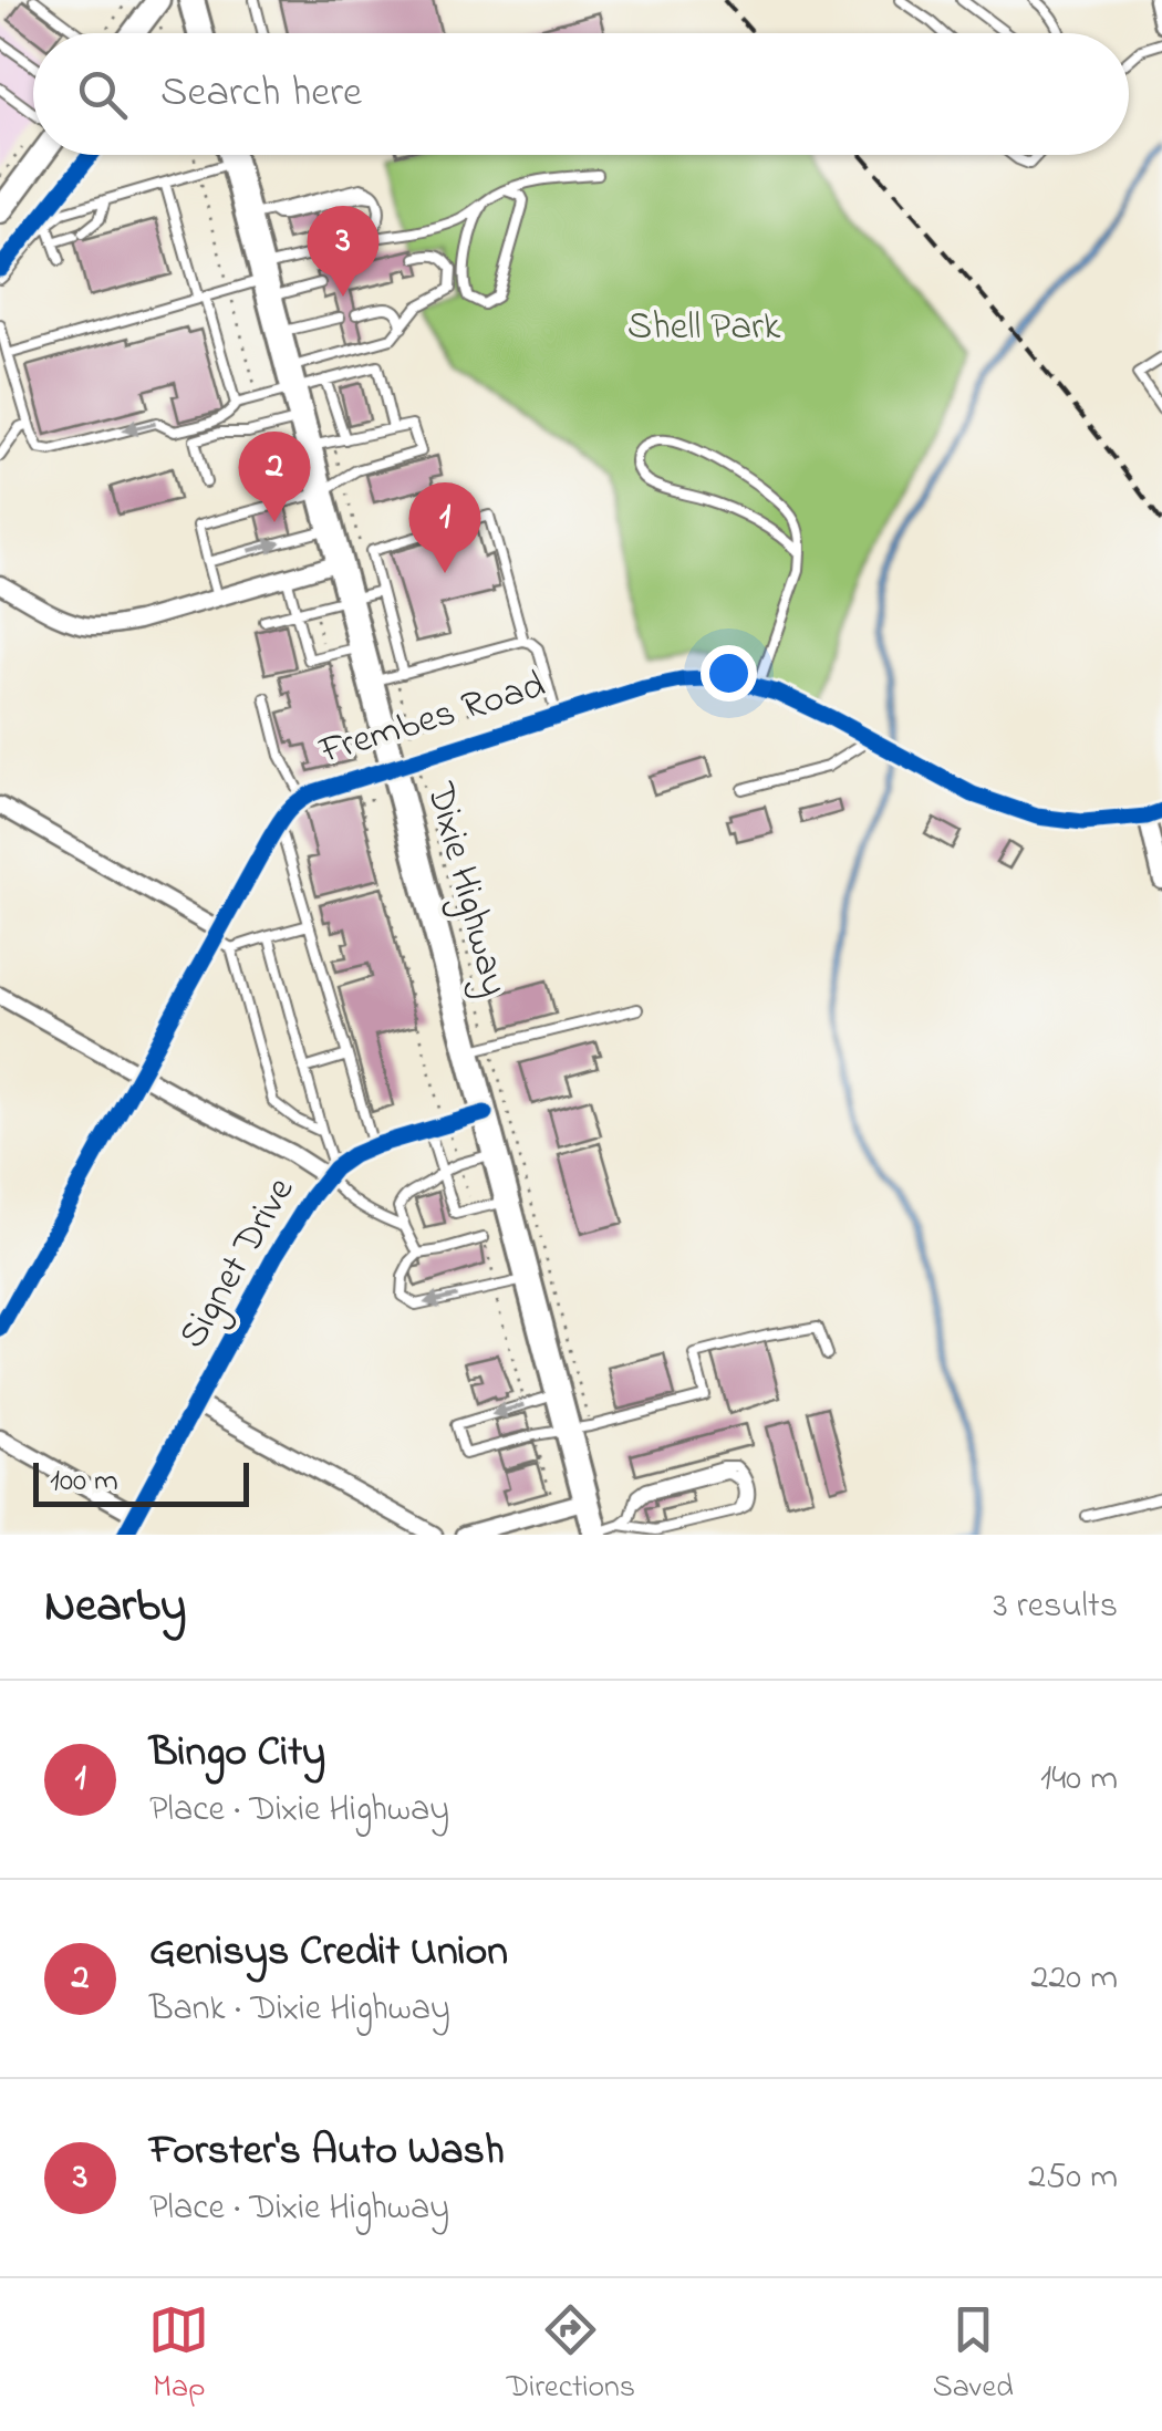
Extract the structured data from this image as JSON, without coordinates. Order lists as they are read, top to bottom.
{
  "streets": {
    "main road": ["Dixie Highway"],
    "street": ["Frembes Road", "Signet Drive"]
  },
  "crossings": [
    ["Frembes Road", "Dixie Highway"],
    ["Dixie Highway", "Signet Drive"]
  ],
  "parks": ["Shell Park"],
  "scale_bar": "100 m",
  "page": {
    "search": "Search here",
    "pins": ["3", "2", "1"],
    "scale": "100 m",
    "heading": ["Nearby", "3 results"],
    "list": [
      {
        "mark": "1",
        "name": "Bingo City",
        "note": "Place · Dixie Highway",
        "value": "140 m"
      },
      {
        "mark": "2",
        "name": "Genisys Credit Union",
        "note": "Bank · Dixie Highway",
        "value": "220 m"
      },
      {
        "mark": "3",
        "name": "Forster's Auto Wash",
        "note": "Place · Dixie Highway",
        "value": "250 m"
      }
    ],
    "nav": ["Map", "Directions", "Saved"]
  }
}
